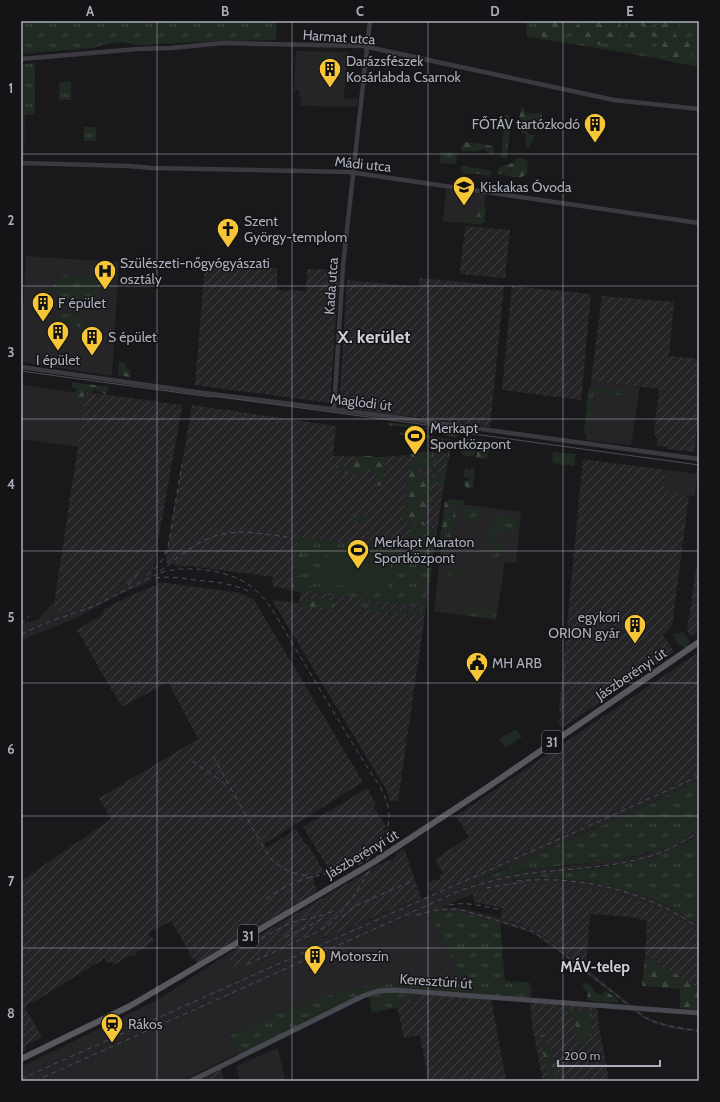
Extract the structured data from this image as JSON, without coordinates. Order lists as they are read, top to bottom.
{
  "streets": {
    "main road": ["Jászberényi út", "31", "Keresztúri út"],
    "street": [
      "Harmat utca",
      "Mádi utca",
      "Kada utca",
      "Maglódi út"
    ]
  },
  "crossings": [
    ["Harmat utca", "Kada utca"],
    ["Mádi utca", "Kada utca"],
    ["Kada utca", "Maglódi út"]
  ],
  "districts": ["X. kerület", "MÁV-telep"],
  "places": {
    "building": [
      "Darázsfészek Kosárlabda Csarnok",
      "FŐTÁV tartózkodó",
      "F épület",
      "I épület",
      "S épület",
      "egykori ORION gyár",
      "Motorszín"
    ],
    "school or university": ["Kiskakas Óvoda"],
    "church": ["Szent György-templom"],
    "hospital": ["Szülészeti-nőgyógyászati osztály"],
    "sports": ["Merkapt Sportközpont", "Merkapt Maraton Sportközpont"],
    "public building": ["MH ARB"],
    "station": ["Rákos"]
  },
  "scale_bar": "200 m",
  "grid": {
    "columns": [
      "A",
      "B",
      "C",
      "D",
      "E"
    ],
    "rows": [
      "1",
      "2",
      "3",
      "4",
      "5",
      "6",
      "7",
      "8"
    ]
  }
}
